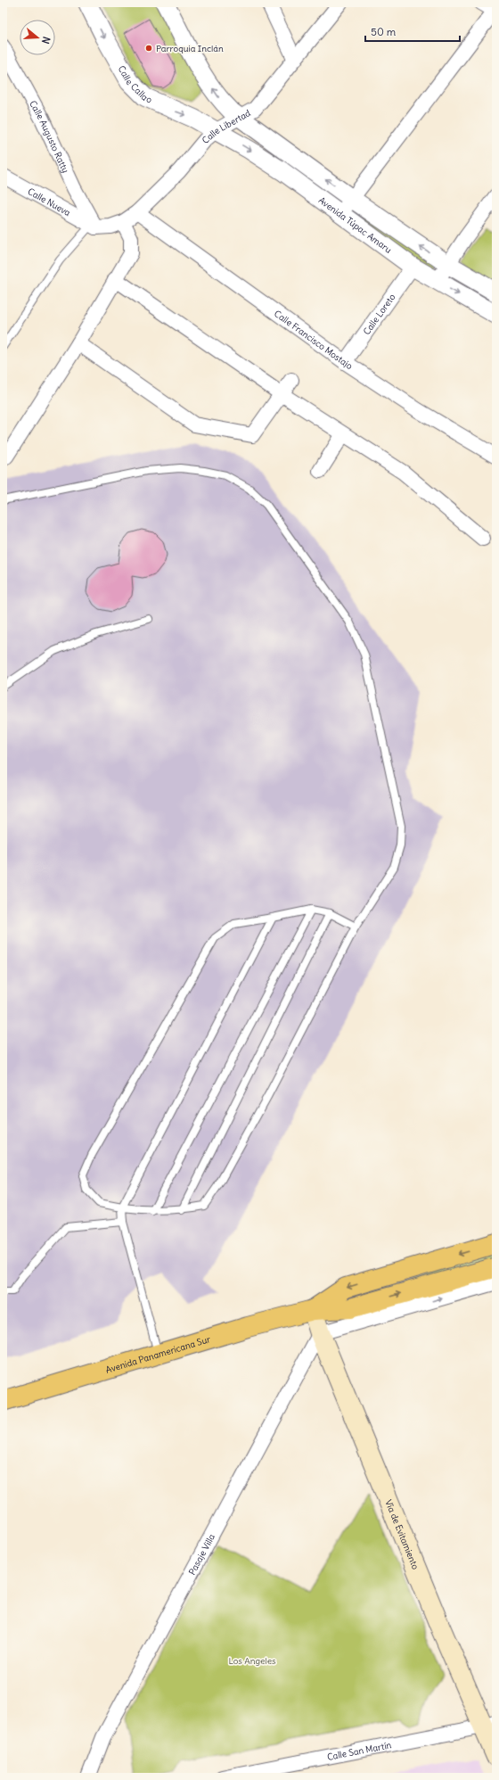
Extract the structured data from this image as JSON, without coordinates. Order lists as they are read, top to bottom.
{
  "streets": {
    "main road": ["Avenida Panamericana Sur", "Vía de Evitamiento"],
    "street": [
      "Calle Callao",
      "Calle Libertad",
      "Calle Augusto Ratty",
      "Calle Nueva",
      "Avenida Túpac Amaru",
      "Calle Loreto",
      "Calle Francisco Mostajo",
      "Pasaje Villa",
      "Calle San Martín"
    ]
  },
  "crossings": [
    ["Calle Callao", "Calle Libertad"],
    ["Calle Callao", "Avenida Túpac Amaru"],
    ["Calle Libertad", "Calle Augusto Ratty"],
    ["Calle Libertad", "Calle Nueva"],
    ["Calle Libertad", "Avenida Túpac Amaru"],
    ["Calle Libertad", "Calle Francisco Mostajo"],
    ["Calle Augusto Ratty", "Calle Nueva"],
    ["Avenida Túpac Amaru", "Calle Loreto"],
    ["Calle Loreto", "Calle Francisco Mostajo"],
    ["Avenida Panamericana Sur", "Vía de Evitamiento"],
    ["Vía de Evitamiento", "Pasaje Villa"],
    ["Vía de Evitamiento", "Calle San Martín"]
  ],
  "parks": ["Los Angeles"],
  "places": ["Parroquia Inclán"],
  "scale_bar": "50 m",
  "north": "right"
}
